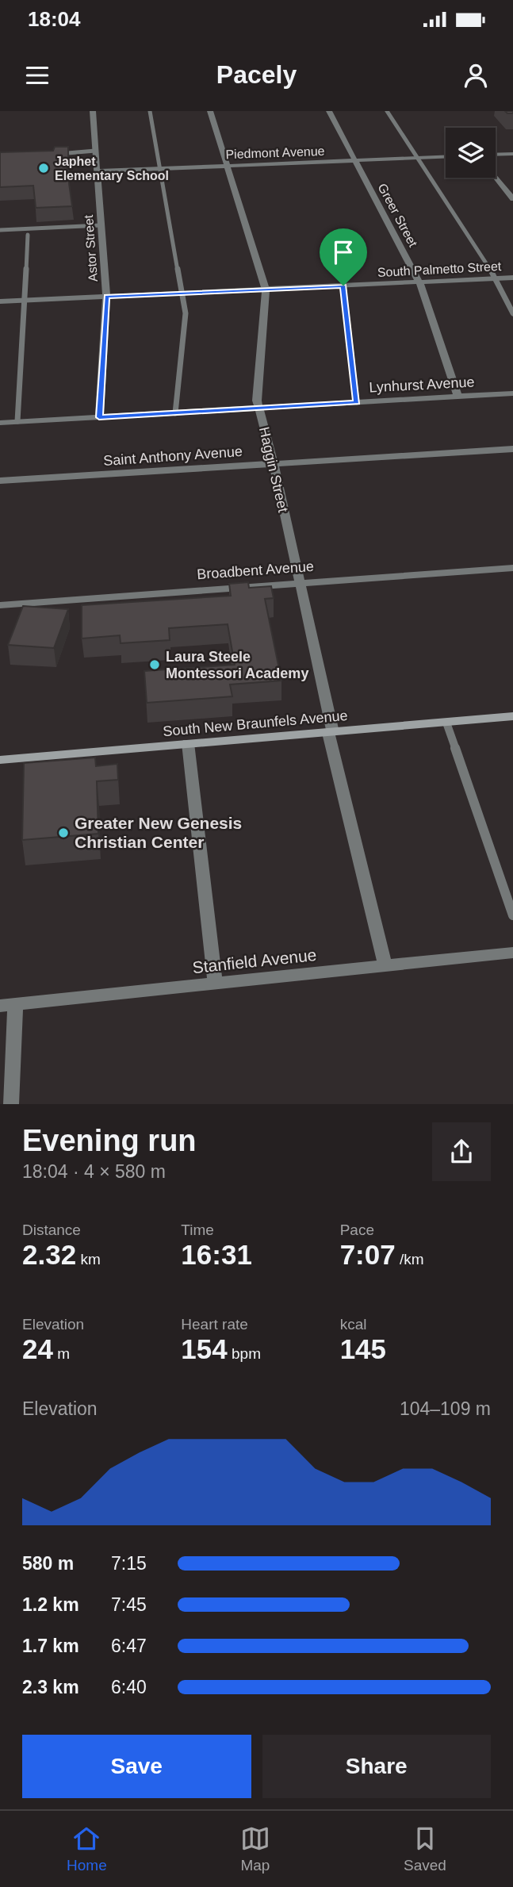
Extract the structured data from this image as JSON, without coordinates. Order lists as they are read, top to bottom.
{
  "streets": {
    "main road": ["South New Braunfels Avenue"],
    "street": [
      "Piedmont Avenue",
      "Greer Street",
      "Astor Street",
      "South Palmetto Street",
      "Lynhurst Avenue",
      "Saint Anthony Avenue",
      "Haggin Street",
      "Broadbent Avenue",
      "Stanfield Avenue"
    ]
  },
  "crossings": [
    ["Piedmont Avenue", "Greer Street"],
    ["Piedmont Avenue", "Astor Street"],
    ["Piedmont Avenue", "Haggin Street"],
    ["Greer Street", "South Palmetto Street"],
    ["Greer Street", "Lynhurst Avenue"],
    ["Astor Street", "South Palmetto Street"],
    ["Astor Street", "Lynhurst Avenue"],
    ["South Palmetto Street", "Haggin Street"],
    ["Lynhurst Avenue", "Haggin Street"],
    ["Saint Anthony Avenue", "Haggin Street"],
    ["Haggin Street", "Broadbent Avenue"],
    ["Haggin Street", "South New Braunfels Avenue"],
    ["Haggin Street", "Stanfield Avenue"]
  ],
  "places": ["Japhet Elementary School", "Laura Steele Montessori Academy", "Greater New Genesis Christian Center"],
  "page": {
    "status": "18:04",
    "header": "Pacely",
    "heading": ["Evening run", "18:04 · 4 × 580 m"],
    "stats": [
      ["Distance", "2.32 km"],
      ["Time", "16:31"],
      ["Pace", "7:07 /km"],
      ["Elevation", "24 m"],
      ["Heart rate", "154 bpm"],
      ["kcal", "145"]
    ],
    "chart": ["Elevation", "104–109 m"],
    "list": [
      {
        "name": "580 m",
        "note": "7:15"
      },
      {
        "name": "1.2 km",
        "note": "7:45"
      },
      {
        "name": "1.7 km",
        "note": "6:47"
      },
      {
        "name": "2.3 km",
        "note": "6:40"
      }
    ],
    "buttons": ["Save", "Share"],
    "tabs": ["Home", "Map", "Saved"]
  }
}
